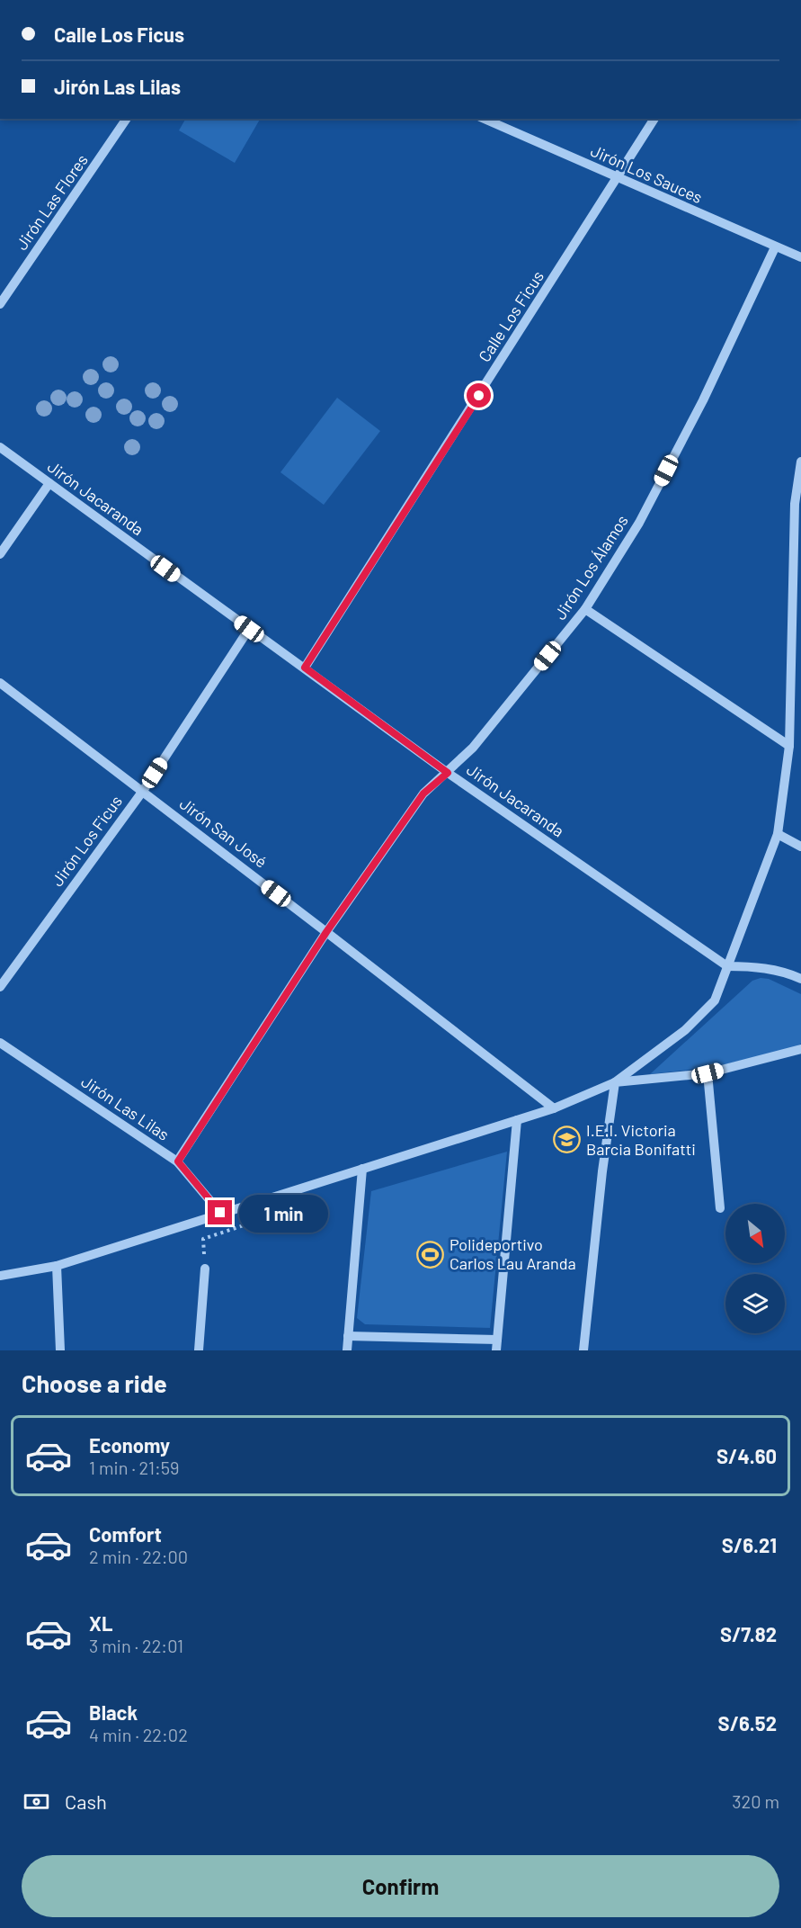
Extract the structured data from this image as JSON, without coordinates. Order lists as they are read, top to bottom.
{
  "streets": {
    "street": [
      "Jirón Los Sauces",
      "Jirón Las Flores",
      "Calle Los Ficus",
      "Jirón Jacaranda",
      "Jirón Los Álamos",
      "Jirón San José",
      "Jirón Los Ficus",
      "Jirón Las Lilas"
    ]
  },
  "crossings": [
    ["Jirón Los Sauces", "Calle Los Ficus"],
    ["Jirón Los Sauces", "Jirón Los Álamos"],
    ["Calle Los Ficus", "Jirón Jacaranda"],
    ["Jirón Jacaranda", "Jirón Los Álamos"],
    ["Jirón Jacaranda", "Jirón Los Ficus"],
    ["Jirón Los Álamos", "Jirón San José"],
    ["Jirón Los Álamos", "Jirón Las Lilas"],
    ["Jirón San José", "Jirón Los Ficus"]
  ],
  "places": {
    "school or university": ["I.E.I. Victoria Barcia Bonifatti"],
    "sports": ["Polideportivo Carlos Lau Aranda"]
  },
  "north": "bottom right",
  "page": {
    "banner": ["Calle Los Ficus", "Jirón Las Lilas"],
    "bubble": "1 min",
    "heading": "Choose a ride",
    "list": [
      {
        "name": "Economy",
        "note": "1 min · 21:59",
        "value": "S/4.60"
      },
      {
        "name": "Comfort",
        "note": "2 min · 22:00",
        "value": "S/6.21"
      },
      {
        "name": "XL",
        "note": "3 min · 22:01",
        "value": "S/7.82"
      },
      {
        "name": "Black",
        "note": "4 min · 22:02",
        "value": "S/6.52"
      }
    ],
    "pay": ["Cash", "320 m"],
    "buttons": "Confirm"
  }
}
